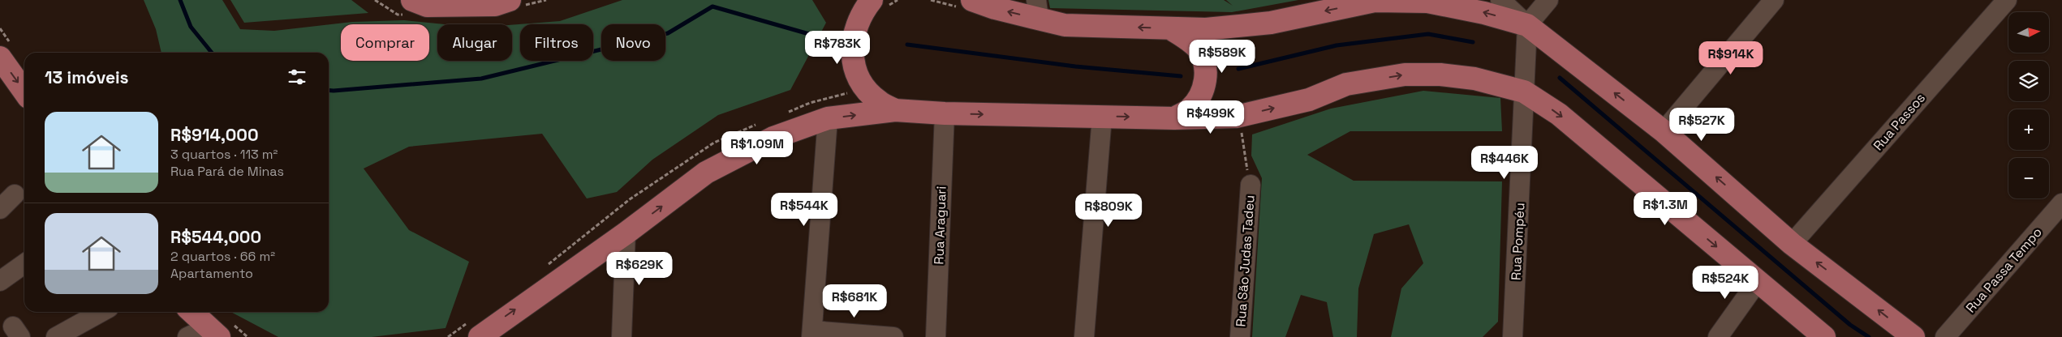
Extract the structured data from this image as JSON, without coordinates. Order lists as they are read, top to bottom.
{
  "streets": {
    "street": [
      "Rua Passos",
      "Rua Araguari",
      "Rua Pompéu",
      "Rua São Judas Tadeu",
      "Rua Passa Tempo"
    ]
  },
  "north": "right",
  "page": {
    "map_buttons": ["+", "−"],
    "chip": [
      "Comprar",
      "Alugar",
      "Filtros",
      "Novo"
    ],
    "price": [
      "R$783K",
      "R$589K",
      "R$914K",
      "R$499K",
      "R$527K",
      "R$1.09M",
      "R$446K",
      "R$1.3M",
      "R$544K",
      "R$809K",
      "R$629K",
      "R$524K",
      "R$681K"
    ],
    "heading": "13 imóveis",
    "list": [
      {
        "name": "R$914,000",
        "note": "3 quartos · 113 m² · Rua Pará de Minas"
      },
      {
        "name": "R$544,000",
        "note": "2 quartos · 66 m² · Apartamento"
      }
    ]
  }
}
